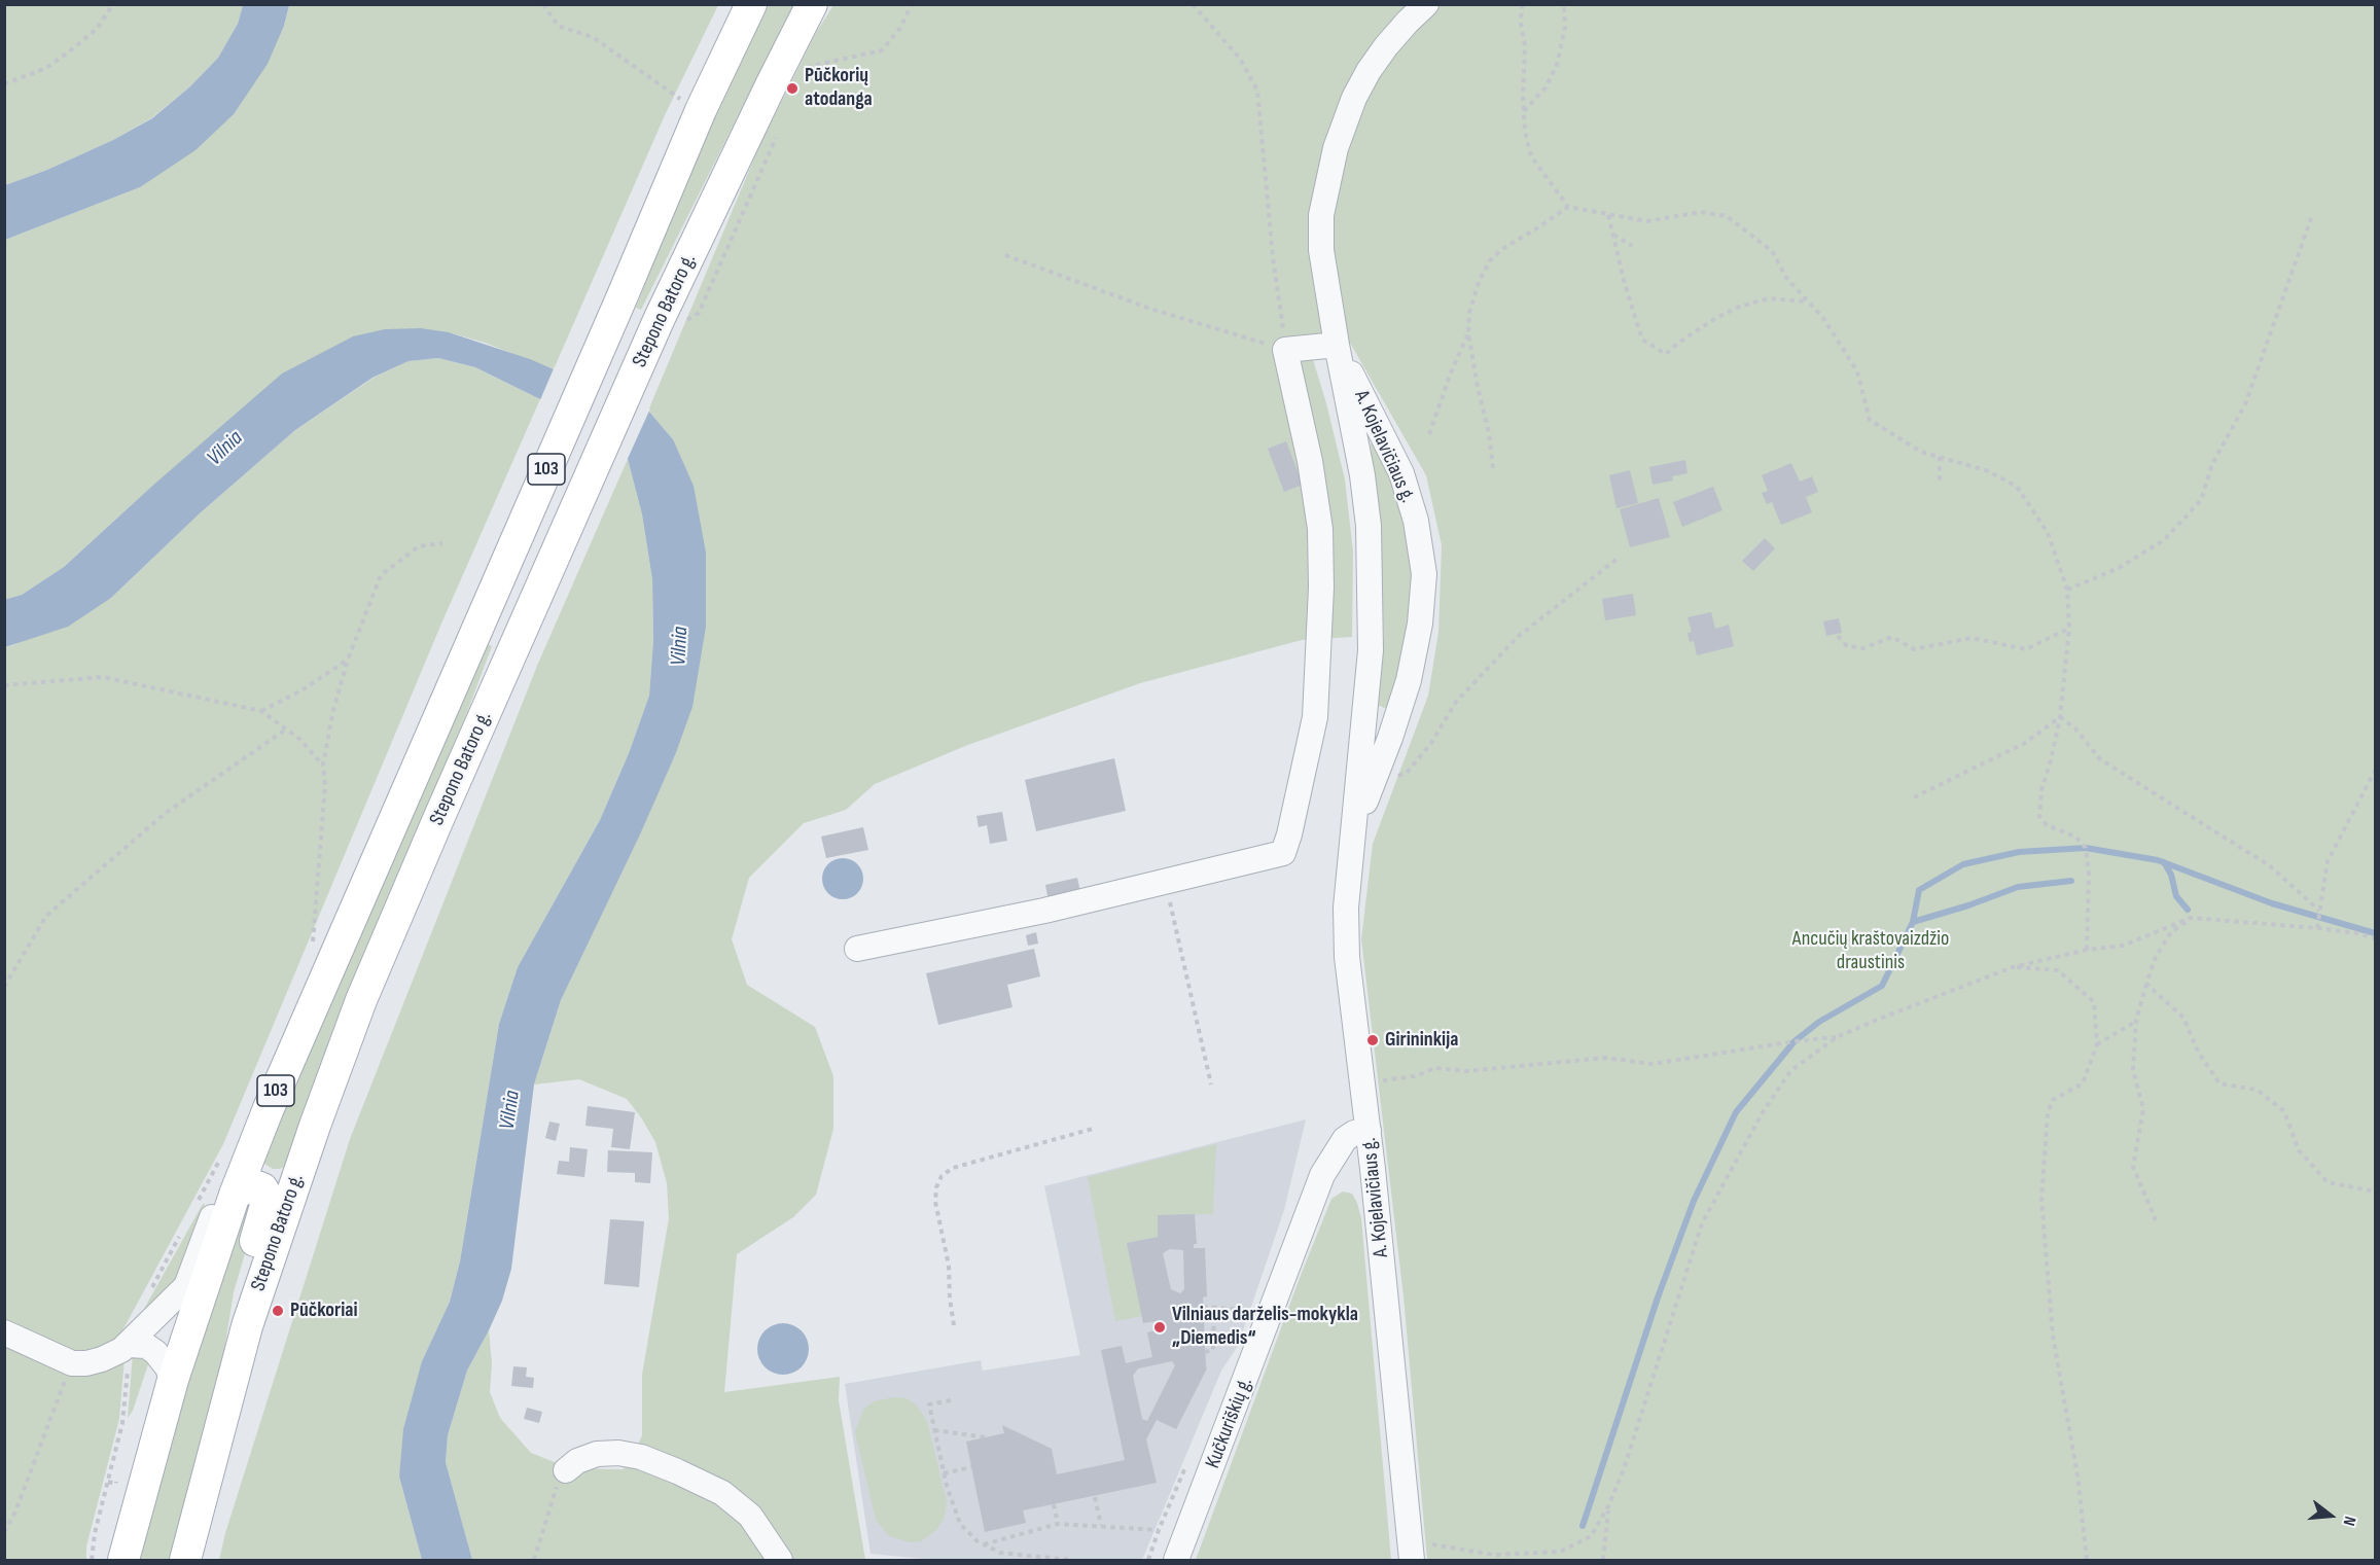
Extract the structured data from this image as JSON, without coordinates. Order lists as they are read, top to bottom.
{
  "streets": {
    "main road": ["Stepono Batoro g.", "103"],
    "street": ["A. Kojelavičiaus g.", "Kučkuriškių g."]
  },
  "crossings": [
    ["A. Kojelavičiaus g.", "Kučkuriškių g."]
  ],
  "water": ["Vilnia"],
  "parks": ["Ancučių kraštovaizdžio draustinis"],
  "places": [
    "Pūčkorių atodanga",
    "Girininkija",
    "Pūčkoriai",
    "Vilniaus darželis-mokykla „Diemedis“"
  ],
  "north": "right"
}
